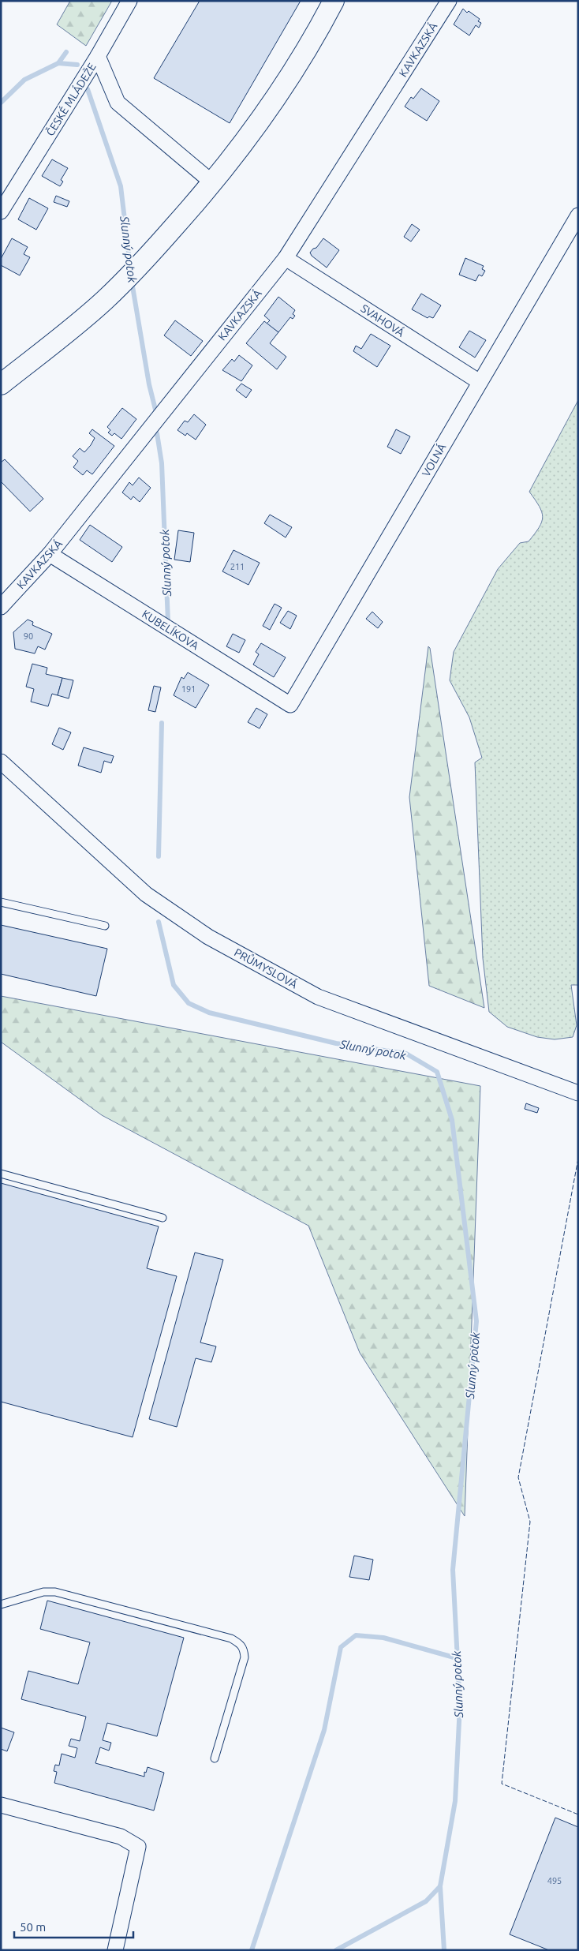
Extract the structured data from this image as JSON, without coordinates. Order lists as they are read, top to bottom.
{
  "streets": {
    "street": [
      "KAVKAZSKÁ",
      "ČESKÉ MLÁDEŽE",
      "SVAHOVÁ",
      "VOLNÁ",
      "KUBELÍKOVA",
      "PRŮMYSLOVÁ"
    ]
  },
  "crossings": [
    ["KAVKAZSKÁ", "SVAHOVÁ"],
    ["KAVKAZSKÁ", "KUBELÍKOVA"],
    ["SVAHOVÁ", "VOLNÁ"],
    ["VOLNÁ", "KUBELÍKOVA"]
  ],
  "water": ["Slunný potok"],
  "house_numbers": [
    "211",
    "90",
    "191",
    "495"
  ],
  "scale_bar": "50 m"
}
